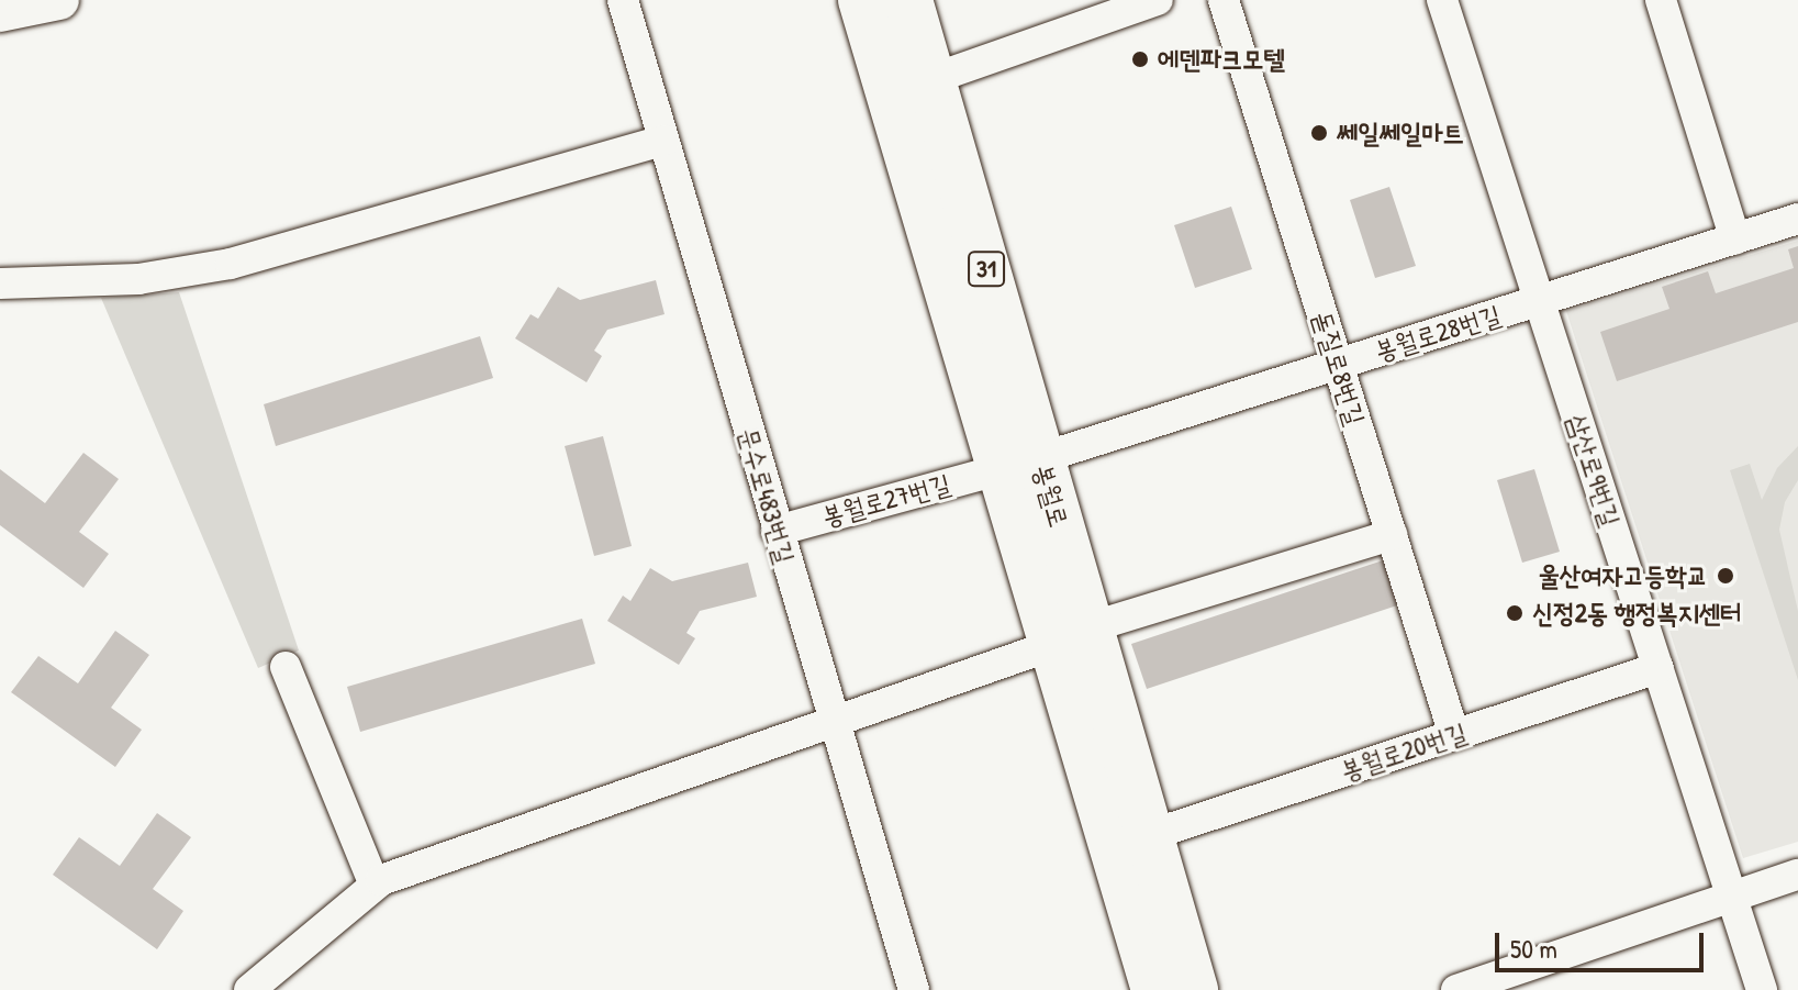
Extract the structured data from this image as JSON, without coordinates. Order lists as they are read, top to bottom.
{
  "streets": {
    "main road": ["31", "봉월로"],
    "street": [
      "봉월로28번길",
      "돋질로8번길",
      "삼산로9번길",
      "문수로483번길",
      "봉월로27번길",
      "봉월로20번길"
    ]
  },
  "crossings": [
    ["봉월로28번길", "돋질로8번길"],
    ["봉월로28번길", "삼산로9번길"],
    ["봉월로28번길", "봉월로"],
    ["봉월로28번길", "봉월로27번길"],
    ["돋질로8번길", "봉월로20번길"],
    ["삼산로9번길", "봉월로20번길"],
    ["문수로483번길", "봉월로27번길"],
    ["봉월로", "봉월로27번길"],
    ["봉월로", "봉월로20번길"]
  ],
  "places": [
    "에덴파크모텔",
    "쎄일쎄일마트",
    "울산여자고등학교",
    "신정2동 행정복지센터"
  ],
  "scale_bar": "50 m"
}
